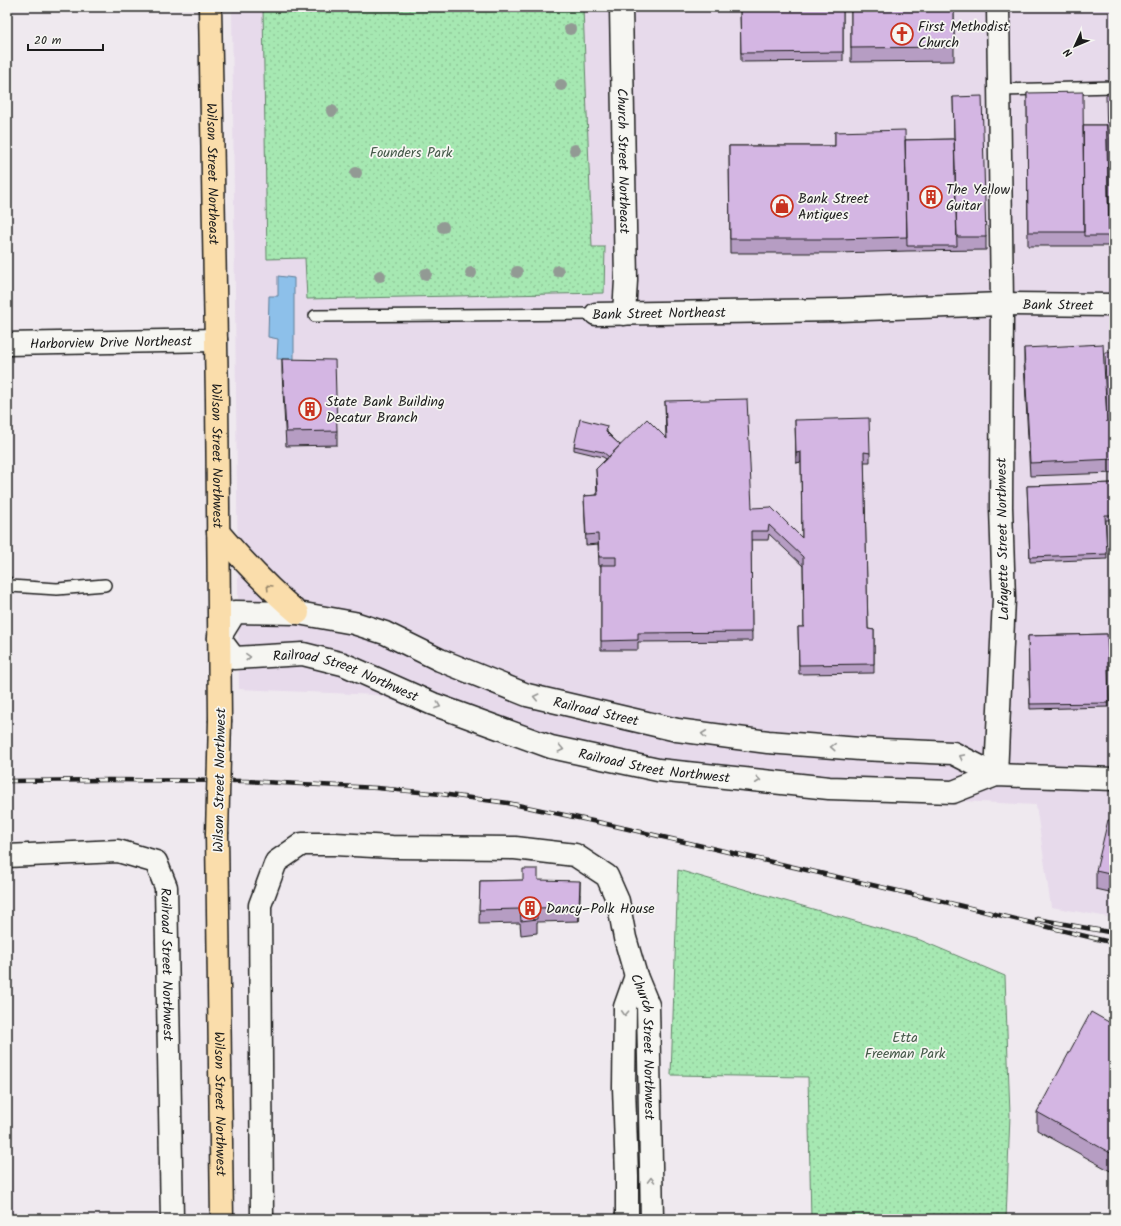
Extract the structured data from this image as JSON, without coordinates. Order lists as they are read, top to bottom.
{
  "streets": {
    "highway": ["Wilson Street Northeast", "Wilson Street Northwest"],
    "street": [
      "Church Street Northeast",
      "Bank Street",
      "Bank Street Northeast",
      "Harborview Drive Northeast",
      "Lafayette Street Northwest",
      "Railroad Street Northwest",
      "Railroad Street",
      "Church Street Northwest"
    ]
  },
  "crossings": [
    ["Church Street Northeast", "Bank Street Northeast"],
    ["Wilson Street Northeast", "Harborview Drive Northeast"],
    ["Wilson Street Northeast", "Wilson Street Northwest"],
    ["Bank Street", "Bank Street Northeast"],
    ["Bank Street", "Lafayette Street Northwest"],
    ["Bank Street Northeast", "Lafayette Street Northwest"],
    ["Harborview Drive Northeast", "Wilson Street Northwest"],
    ["Wilson Street Northwest", "Railroad Street Northwest"],
    ["Wilson Street Northwest", "Railroad Street"],
    ["Lafayette Street Northwest", "Railroad Street Northwest"],
    ["Lafayette Street Northwest", "Railroad Street"],
    ["Railroad Street Northwest", "Railroad Street"]
  ],
  "one_way": ["Railroad Street Northwest", "Railroad Street"],
  "parks": ["Founders Park", "Etta Freeman Park"],
  "places": {
    "church": ["First Methodist Church"],
    "building": ["The Yellow Guitar", "State Bank Building Decatur Branch", "Dancy–Polk House"],
    "shop": ["Bank Street Antiques"]
  },
  "scale_bar": "20 m",
  "north": "bottom left"
}
